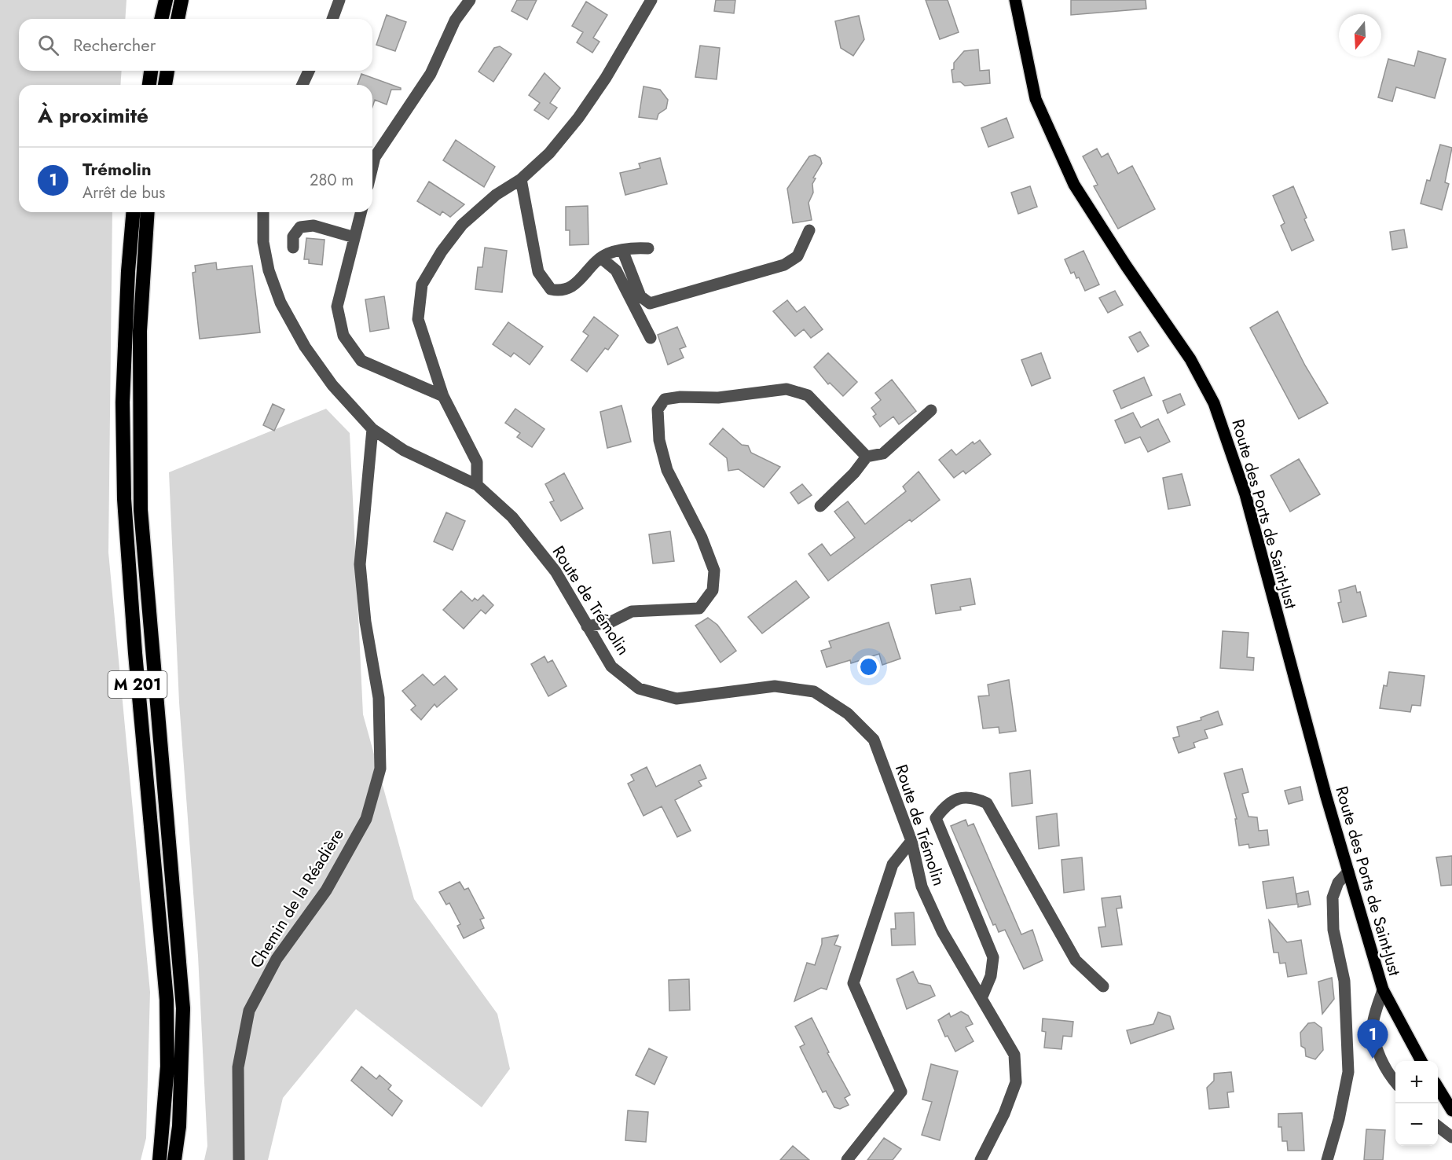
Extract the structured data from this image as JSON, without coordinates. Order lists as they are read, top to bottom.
{
  "streets": {
    "highway": ["M 201"],
    "main road": ["Route des Ports de Saint-Just"],
    "street": ["Route de Trémolin", "Chemin de la Réadière"]
  },
  "crossings": [
    ["Route de Trémolin", "Chemin de la Réadière"]
  ],
  "north": "bottom",
  "page": {
    "search": "Rechercher",
    "heading": "À proximité",
    "list": [
      {
        "mark": "1",
        "name": "Trémolin",
        "note": "Arrêt de bus",
        "value": "280 m"
      }
    ],
    "pins": "1",
    "map_buttons": ["+", "−"]
  }
}
